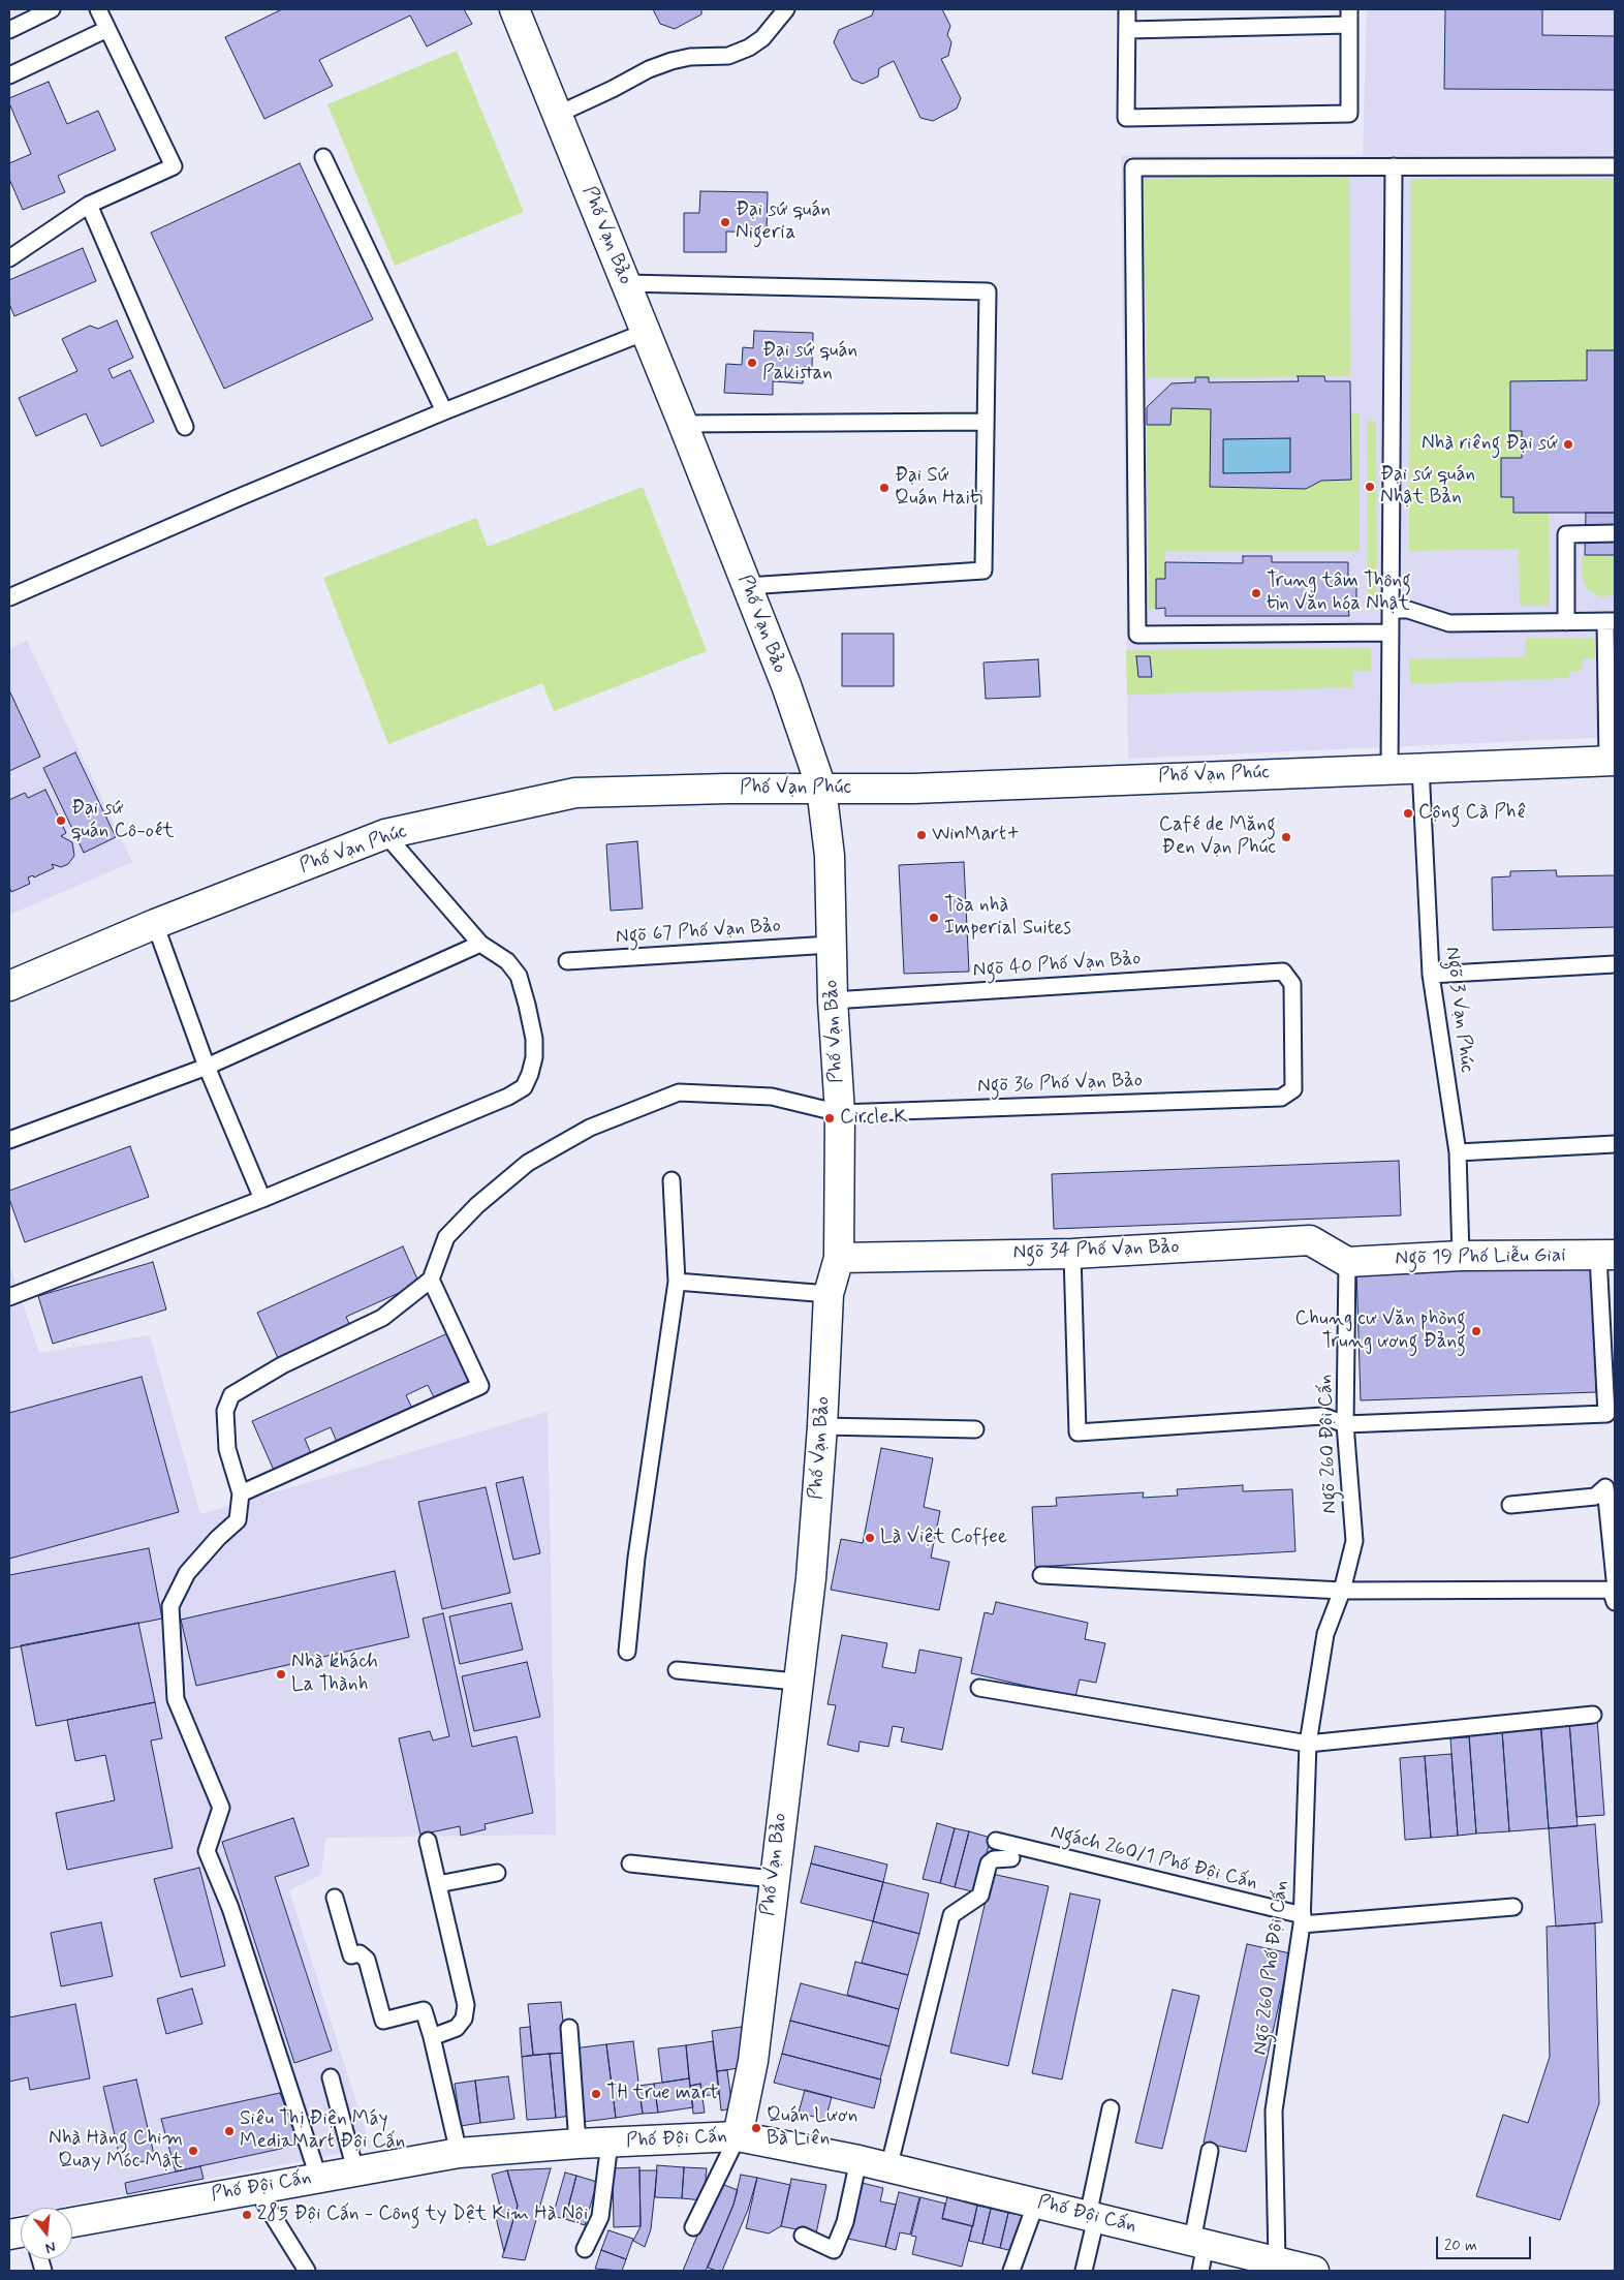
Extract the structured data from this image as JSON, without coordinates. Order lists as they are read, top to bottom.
{
  "streets": {
    "street": [
      "Phố Vạn Bảo",
      "Phố Vạn Phúc",
      "Ngõ 34 Phố Vạn Bảo",
      "Ngõ 19 Phố Liễu Giai",
      "Phố Đội Cấn"
    ],
    "lane": [
      "Ngõ 67 Phố Vạn Bảo",
      "Ngõ 40 Phố Vạn Bảo",
      "Ngõ 3 Vạn Phúc",
      "Ngõ 36 Phố Vạn Bảo",
      "Ngõ 260 Đội Cấn",
      "Ngách 260/1 Phố Đội Cấn",
      "Ngõ 260 Phố Đội Cấn"
    ]
  },
  "crossings": [
    ["Phố Vạn Bảo", "Phố Vạn Phúc"],
    ["Phố Vạn Bảo", "Ngõ 67 Phố Vạn Bảo"],
    ["Phố Vạn Bảo", "Ngõ 40 Phố Vạn Bảo"],
    ["Phố Vạn Bảo", "Ngõ 36 Phố Vạn Bảo"],
    ["Phố Vạn Bảo", "Ngõ 34 Phố Vạn Bảo"],
    ["Phố Vạn Bảo", "Phố Đội Cấn"],
    ["Phố Vạn Phúc", "Ngõ 3 Vạn Phúc"],
    ["Ngõ 40 Phố Vạn Bảo", "Ngõ 36 Phố Vạn Bảo"],
    ["Ngõ 3 Vạn Phúc", "Ngõ 19 Phố Liễu Giai"],
    ["Ngõ 34 Phố Vạn Bảo", "Ngõ 19 Phố Liễu Giai"],
    ["Ngõ 34 Phố Vạn Bảo", "Ngõ 260 Đội Cấn"],
    ["Ngõ 19 Phố Liễu Giai", "Ngõ 260 Đội Cấn"],
    ["Ngõ 260 Đội Cấn", "Ngõ 260 Phố Đội Cấn"],
    ["Ngách 260/1 Phố Đội Cấn", "Ngõ 260 Phố Đội Cấn"],
    ["Ngõ 260 Phố Đội Cấn", "Phố Đội Cấn"]
  ],
  "places": [
    "Đại sứ quán Nigeria",
    "Đại sứ quán Pakistan",
    "Nhà riêng Đại sứ",
    "Đại sứ quán Nhật Bản",
    "Đại Sứ Quán Haiti",
    "Trung tâm Thông tin Văn hóa Nhật",
    "Cộng Cà Phê",
    "Đại sứ quán Cô-oét",
    "WinMart+",
    "Café de Măng Đen Vạn Phúc",
    "Tòa nhà Imperial Suites",
    "Circle K",
    "Chung cư Văn phòng Trung ương Đảng",
    "Là Việt Coffee",
    "Nhà khách La Thành",
    "TH true mart",
    "Quán Lươn Bà Liên",
    "Siêu Thị Điện Máy MediaMart Đội Cấn",
    "Nhà Hàng Chim Quay Móc Mật",
    "285 Đội Cấn - Công ty Dệt Kim Hà Nội"
  ],
  "scale_bar": "20 m",
  "north": "bottom"
}
